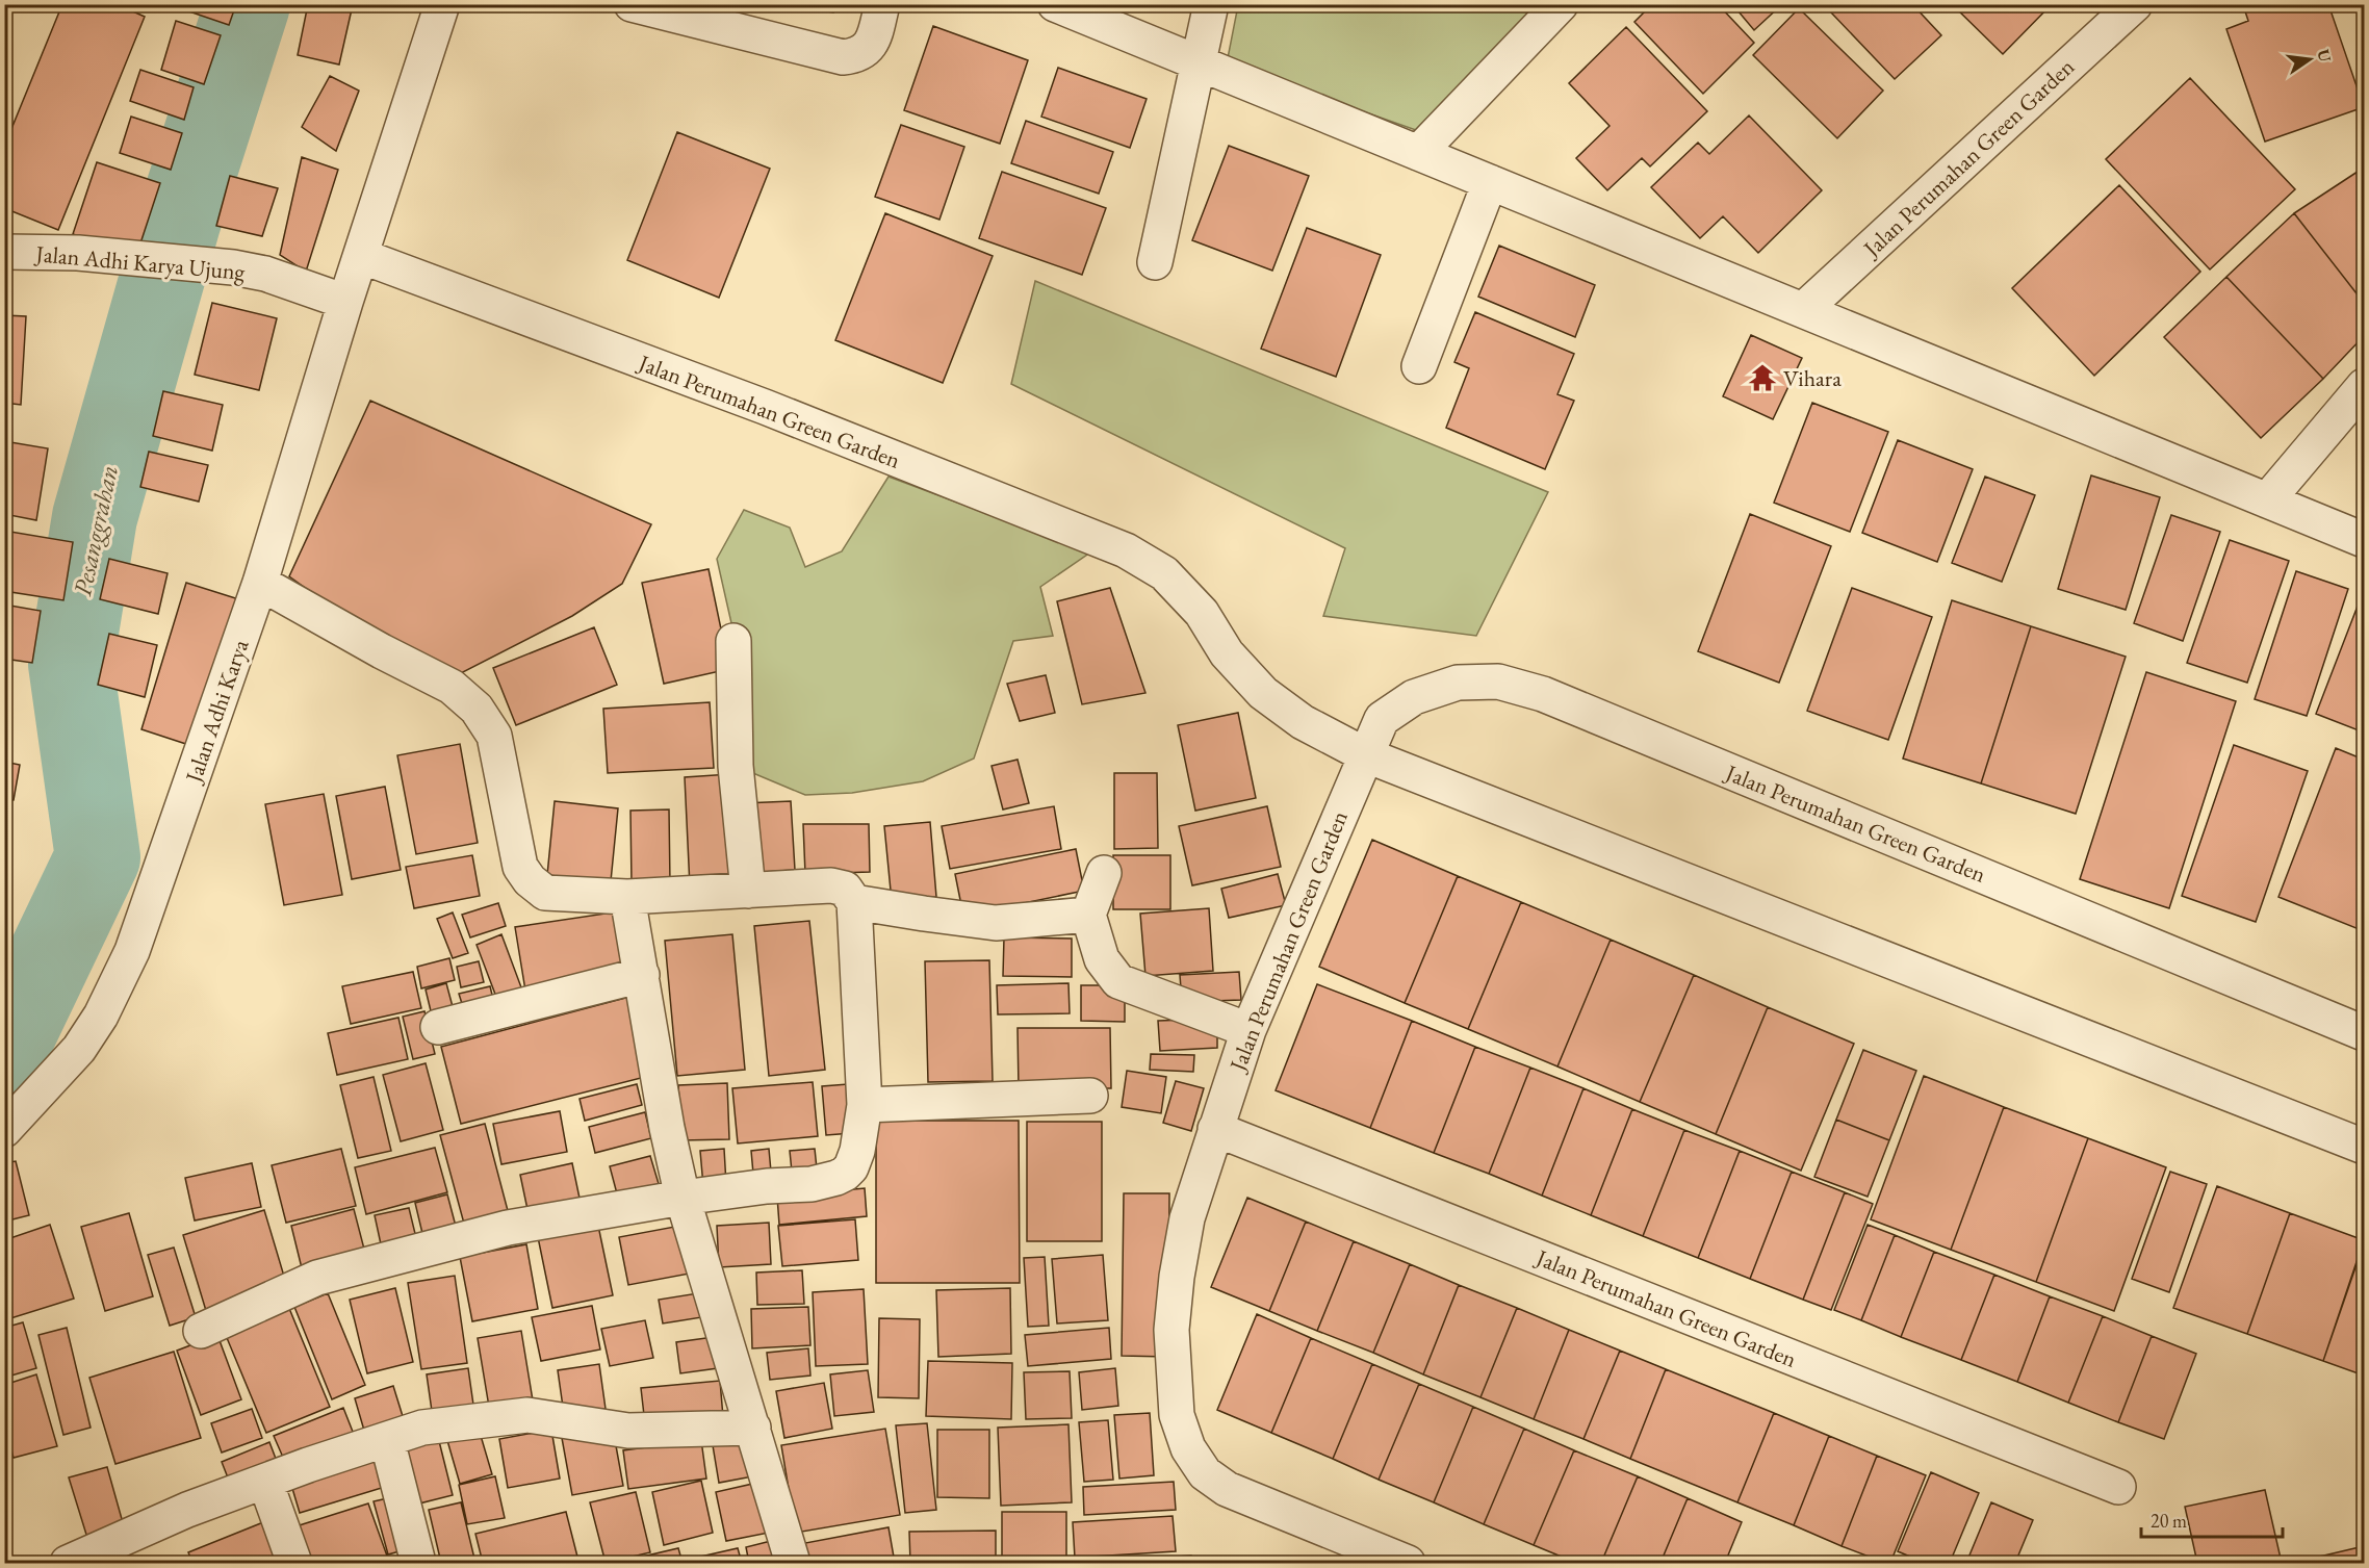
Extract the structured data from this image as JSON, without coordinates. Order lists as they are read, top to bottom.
{
  "streets": {
    "street": ["Jalan Perumahan Green Garden", "Jalan Adhi Karya Ujung", "Jalan Adhi Karya"]
  },
  "crossings": [
    ["Jalan Perumahan Green Garden", "Jalan Adhi Karya"],
    ["Jalan Adhi Karya Ujung", "Jalan Adhi Karya"]
  ],
  "water": ["Pesanggrahan"],
  "places": {
    "temple": ["Vihara"]
  },
  "scale_bar": "20 m",
  "north": "right"
}
